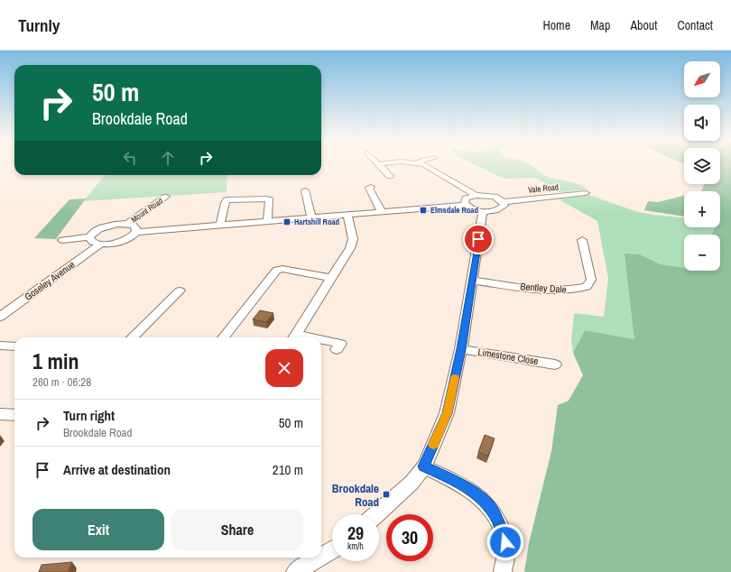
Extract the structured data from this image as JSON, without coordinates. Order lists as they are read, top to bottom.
{
  "streets": {
    "street": [
      "Vale Road",
      "Mount Road",
      "Goseley Avenue",
      "Bentley Dale",
      "Limestone Close"
    ]
  },
  "places": {
    "transit": ["Elmsdale Road", "Hartshill Road", "Brookdale Road"]
  },
  "north": "bottom left",
  "page": {
    "header": "Turnly",
    "nav": [
      "Home",
      "Map",
      "About",
      "Contact"
    ],
    "map_buttons": ["+", "−"],
    "turn": ["50 m", "Brookdale Road"],
    "heading": ["1 min", "260 m · 06:28"],
    "list": [
      {
        "name": "Turn right",
        "note": "Brookdale Road",
        "value": "50 m"
      },
      {
        "name": "Arrive at destination",
        "value": "210 m"
      }
    ],
    "buttons": ["Exit", "Share"],
    "speed": "29 km/h",
    "limit": "30"
  }
}
